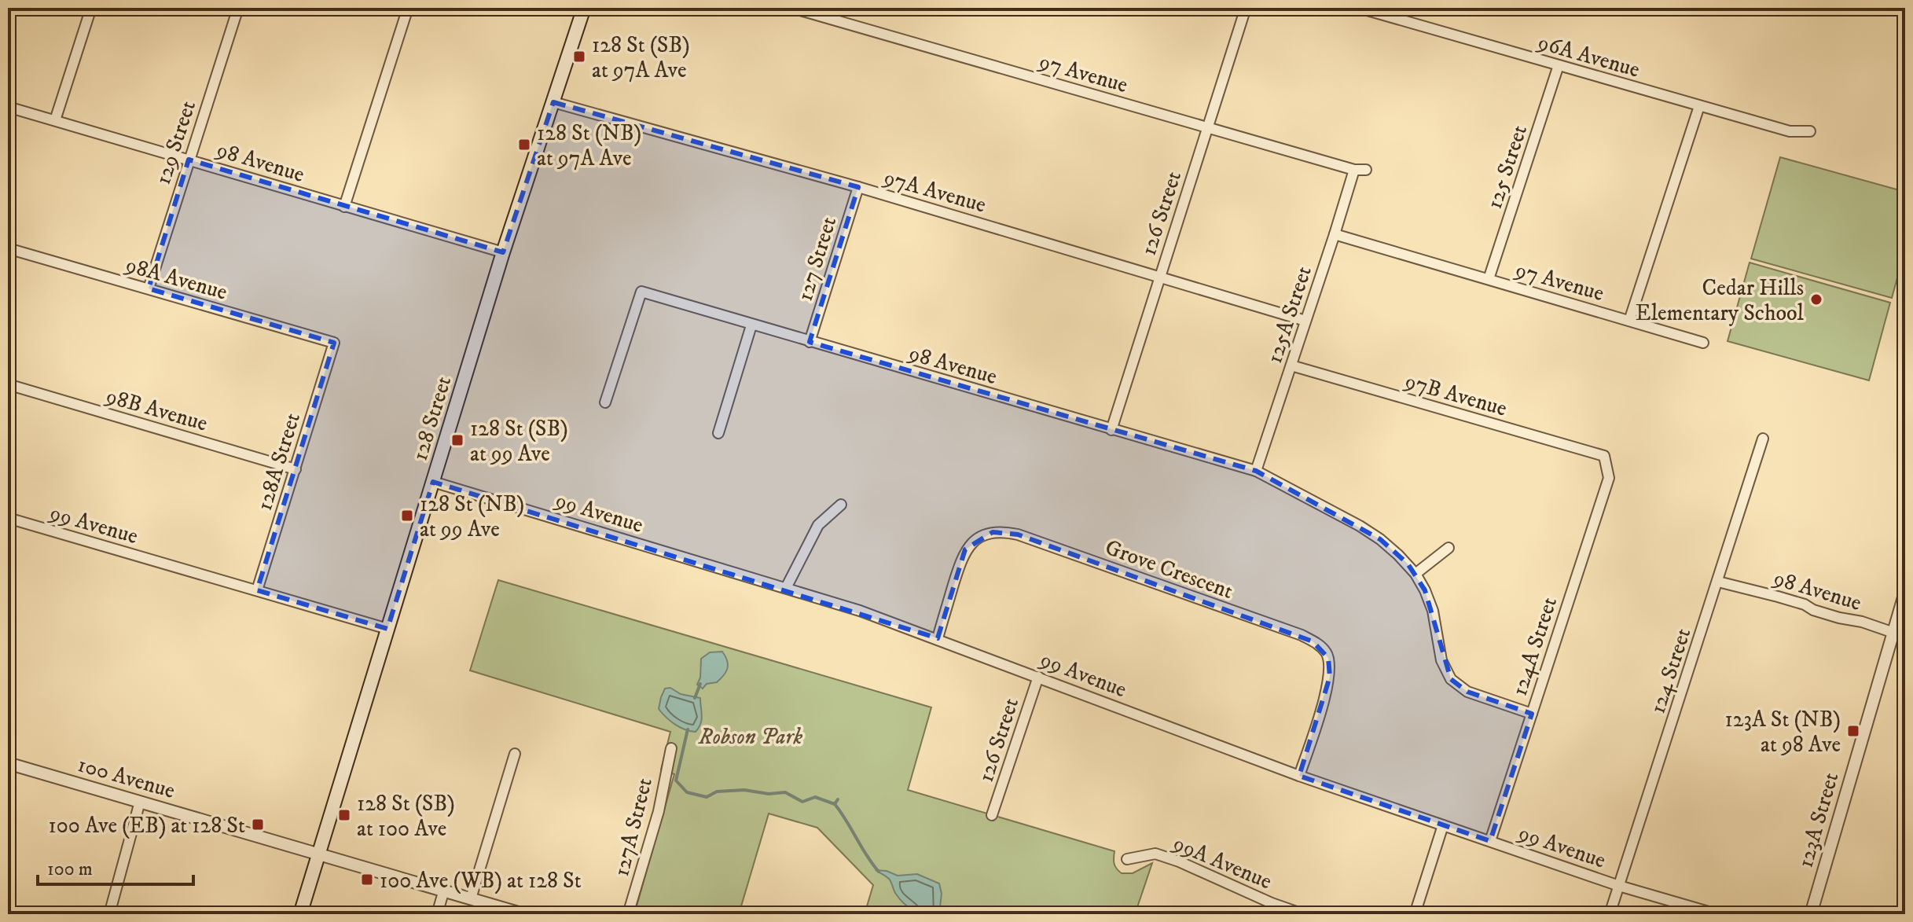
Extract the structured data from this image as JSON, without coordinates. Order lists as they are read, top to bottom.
{
  "streets": {
    "main road": ["128 Street"],
    "street": [
      "96A Avenue",
      "97 Avenue",
      "129 Street",
      "98 Avenue",
      "125 Street",
      "97A Avenue",
      "126 Street",
      "127 Street",
      "98A Avenue",
      "125A Street",
      "97B Avenue",
      "98B Avenue",
      "128A Street",
      "99 Avenue",
      "Grove Crescent",
      "124A Street",
      "124 Street",
      "100 Avenue",
      "123A Street",
      "127A Street",
      "99A Avenue"
    ]
  },
  "crossings": [
    ["96A Avenue", "125 Street"],
    ["97 Avenue", "125 Street"],
    ["97 Avenue", "126 Street"],
    ["97 Avenue", "125A Street"],
    ["129 Street", "98 Avenue"],
    ["129 Street", "98A Avenue"],
    ["98 Avenue", "126 Street"],
    ["98 Avenue", "127 Street"],
    ["98 Avenue", "125A Street"],
    ["98 Avenue", "128 Street"],
    ["98 Avenue", "124 Street"],
    ["98 Avenue", "123A Street"],
    ["97A Avenue", "126 Street"],
    ["97A Avenue", "127 Street"],
    ["97A Avenue", "125A Street"],
    ["97A Avenue", "128 Street"],
    ["126 Street", "99 Avenue"],
    ["98A Avenue", "128A Street"],
    ["125A Street", "97B Avenue"],
    ["97B Avenue", "124A Street"],
    ["98B Avenue", "128A Street"],
    ["128 Street", "99 Avenue"],
    ["128 Street", "100 Avenue"],
    ["128A Street", "99 Avenue"],
    ["99 Avenue", "Grove Crescent"],
    ["99 Avenue", "124A Street"],
    ["99 Avenue", "124 Street"]
  ],
  "parks": ["Robson Park"],
  "places": {
    "transit": [
      "128 St (SB) at 97A Ave",
      "128 St (NB) at 97A Ave",
      "128 St (SB) at 99 Ave",
      "128 St (NB) at 99 Ave",
      "123A St (NB) at 98 Ave",
      "128 St (SB) at 100 Ave",
      "100 Ave (EB) at 128 St",
      "100 Ave (WB) at 128 St"
    ],
    "other": ["Cedar Hills Elementary School"]
  },
  "scale_bar": "100 m"
}
